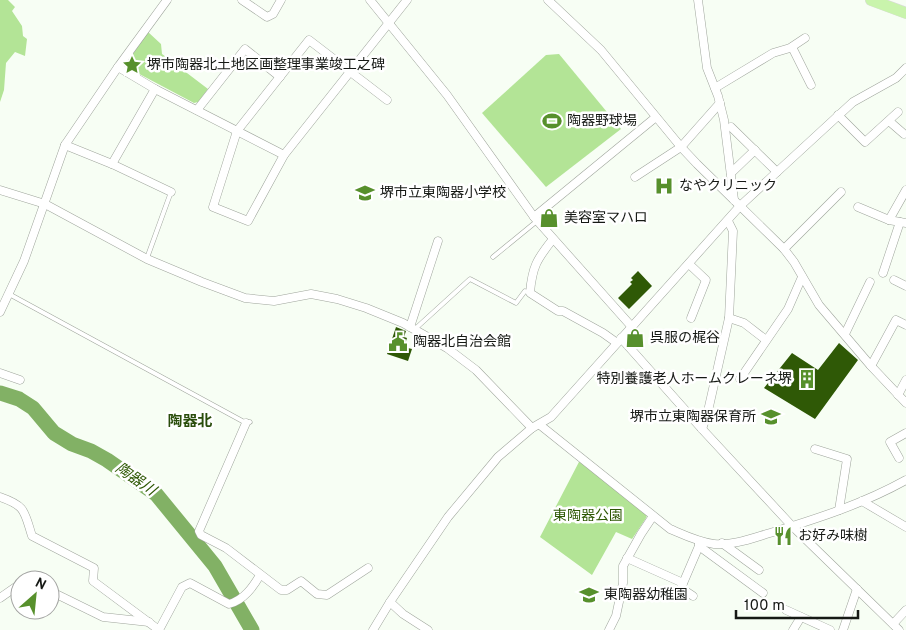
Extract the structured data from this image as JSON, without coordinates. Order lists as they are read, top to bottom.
{
  "districts": ["陶器北"],
  "water": ["陶器川"],
  "parks": ["東陶器公園"],
  "places": {
    "place": ["堺市陶器北土地区画整理事業竣工之碑"],
    "sports": ["陶器野球場"],
    "hospital": ["なやクリニック"],
    "school or university": ["堺市立東陶器小学校", "堺市立東陶器保育所", "東陶器幼稚園"],
    "shop": ["美容室マハロ", "呉服の梶谷"],
    "public building": ["陶器北自治会館"],
    "building": ["特別養護老人ホームクレーネ堺"],
    "restaurant": ["お好み味樹"]
  },
  "scale_bar": "100 m",
  "north": "top right"
}
